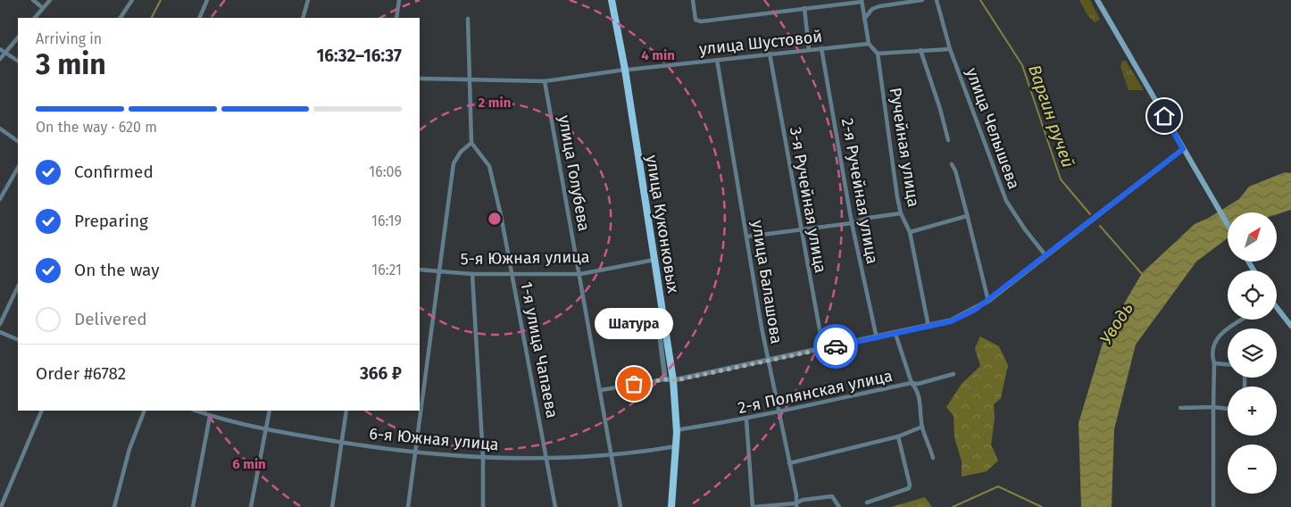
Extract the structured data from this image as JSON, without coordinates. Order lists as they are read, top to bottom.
{
  "streets": {
    "main road": ["улица Куконковых"],
    "street": [
      "улица Шустовой",
      "улица Челышева",
      "Ручейная улица",
      "улица Голубева",
      "2-я Ручейная улица",
      "3-я Ручейная улица",
      "5-я Южная улица",
      "улица Балашова",
      "1-я улица Чапаева",
      "2-я Полянская улица",
      "6-я Южная улица"
    ]
  },
  "crossings": [
    ["улица Шустовой", "улица Голубева"],
    ["улица Шустовой", "2-я Ручейная улица"],
    ["улица Шустовой", "3-я Ручейная улица"],
    ["улица Шустовой", "улица Куконковых"],
    ["улица Шустовой", "улица Балашова"],
    ["улица Голубева", "5-я Южная улица"],
    ["улица Голубева", "6-я Южная улица"],
    ["улица Куконковых", "5-я Южная улица"],
    ["улица Куконковых", "2-я Полянская улица"],
    ["улица Куконковых", "6-я Южная улица"],
    ["5-я Южная улица", "1-я улица Чапаева"],
    ["улица Балашова", "2-я Полянская улица"],
    ["1-я улица Чапаева", "6-я Южная улица"]
  ],
  "water": ["Варгин ручей", "Уводь"],
  "places": ["Шатура"],
  "north": "top right",
  "page": {
    "heading": ["3 min", "Arriving in", "16:32–16:37"],
    "panel": ["Order #6782", "366 ₽"],
    "bar": "On the way · 620 m",
    "list": [
      ["Confirmed", "16:06"],
      ["Preparing", "16:19"],
      ["On the way", "16:21"],
      "Delivered"
    ],
    "map_buttons": ["+", "−"],
    "bubble": "Шатура"
  },
  "rings": ["4 min", "2 min", "6 min"]
}
